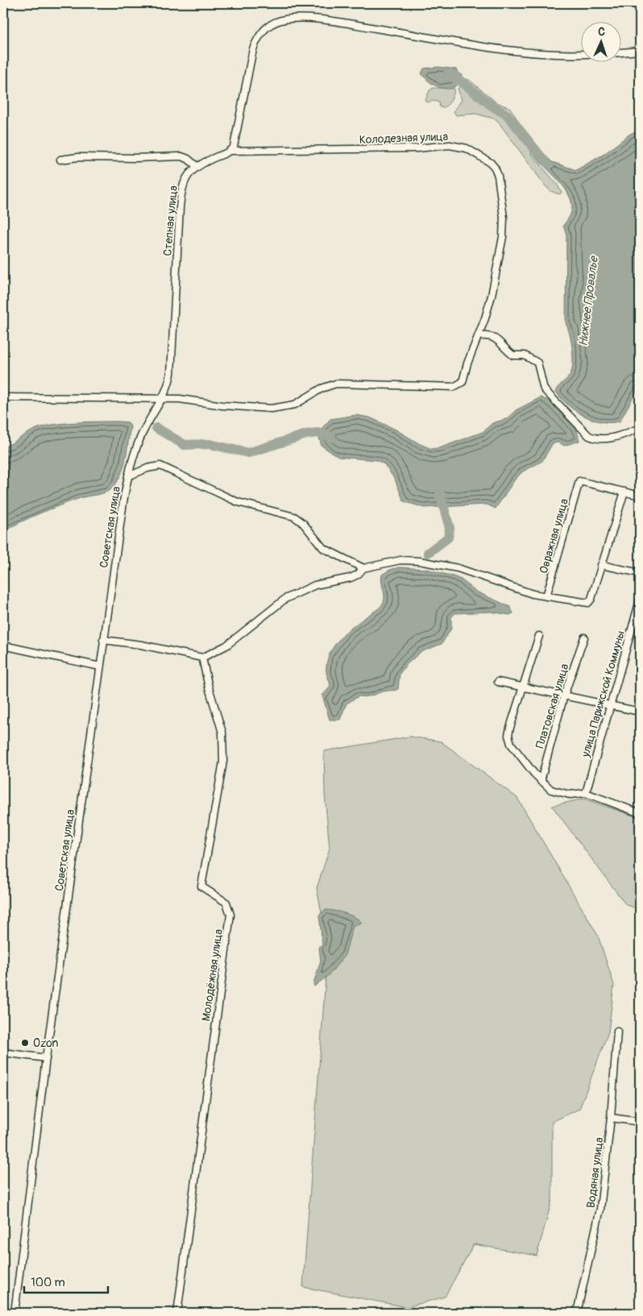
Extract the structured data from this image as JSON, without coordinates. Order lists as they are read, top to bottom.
{
  "streets": {
    "street": [
      "Колодезная улица",
      "Степная улица",
      "Советская улица",
      "Овражная улица",
      "улица Парижской Коммуны",
      "Платовская улица",
      "Молодёжная улица",
      "Водяная улица"
    ]
  },
  "crossings": [
    ["Колодезная улица", "Степная улица"],
    ["Степная улица", "Советская улица"]
  ],
  "water": ["Нижнее Провалье"],
  "places": ["Ozon"],
  "scale_bar": "100 m",
  "north": "top"
}
